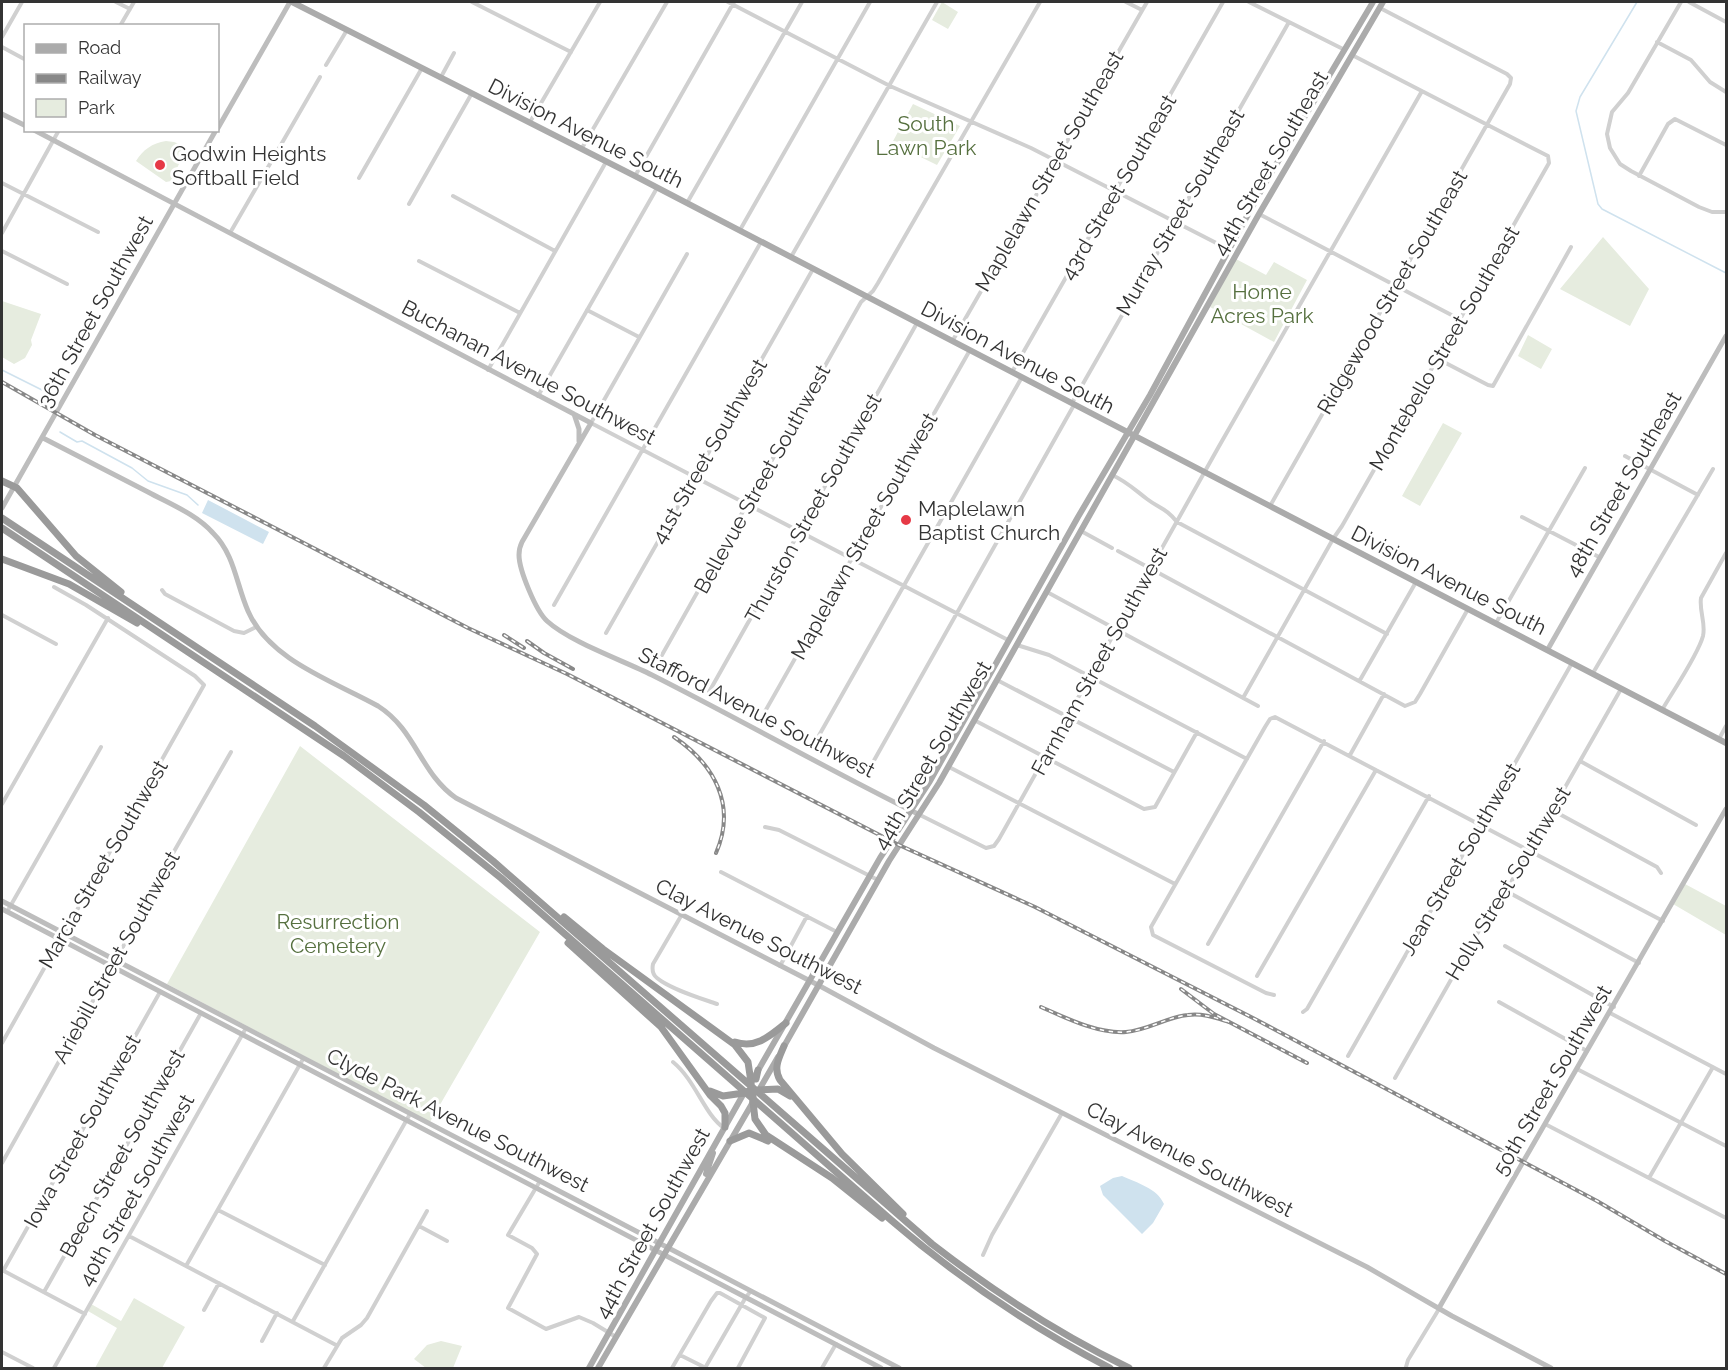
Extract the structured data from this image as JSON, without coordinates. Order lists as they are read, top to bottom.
{
  "streets": {
    "main road": ["Division Avenue South", "44th Street Southeast", "44th Street Southwest"],
    "street": [
      "Maplelawn Street Southeast",
      "43rd Street Southeast",
      "Murray Street Southeast",
      "Ridgewood Street Southeast",
      "36th Street Southwest",
      "Montebello Street Southeast",
      "Buchanan Avenue Southwest",
      "41st Street Southwest",
      "Bellevue Street Southwest",
      "48th Street Southeast",
      "Thurston Street Southwest",
      "Maplelawn Street Southwest",
      "Farnham Street Southwest",
      "Stafford Avenue Southwest",
      "Jean Street Southwest",
      "Marcia Street Southwest",
      "Holly Street Southwest",
      "Clay Avenue Southwest",
      "Ariebill Street Southwest",
      "50th Street Southwest",
      "Clyde Park Avenue Southwest",
      "Iowa Street Southwest",
      "Beech Street Southwest",
      "40th Street Southwest"
    ]
  },
  "crossings": [
    ["Division Avenue South", "44th Street Southeast"],
    ["Division Avenue South", "Maplelawn Street Southeast"],
    ["Division Avenue South", "43rd Street Southeast"],
    ["Division Avenue South", "Murray Street Southeast"],
    ["Division Avenue South", "Ridgewood Street Southeast"],
    ["Division Avenue South", "36th Street Southwest"],
    ["Division Avenue South", "Montebello Street Southeast"],
    ["Division Avenue South", "41st Street Southwest"],
    ["Division Avenue South", "Bellevue Street Southwest"],
    ["Division Avenue South", "48th Street Southeast"],
    ["Division Avenue South", "Thurston Street Southwest"],
    ["Division Avenue South", "Maplelawn Street Southwest"],
    ["Division Avenue South", "Farnham Street Southwest"],
    ["Division Avenue South", "44th Street Southwest"],
    ["Division Avenue South", "Jean Street Southwest"],
    ["Division Avenue South", "Holly Street Southwest"],
    ["44th Street Southeast", "Ridgewood Street Southeast"],
    ["44th Street Southeast", "44th Street Southwest"],
    ["Murray Street Southeast", "Buchanan Avenue Southwest"],
    ["Ridgewood Street Southeast", "Montebello Street Southeast"],
    ["36th Street Southwest", "Buchanan Avenue Southwest"],
    ["36th Street Southwest", "Clay Avenue Southwest"],
    ["Buchanan Avenue Southwest", "41st Street Southwest"],
    ["Buchanan Avenue Southwest", "Bellevue Street Southwest"],
    ["Buchanan Avenue Southwest", "Thurston Street Southwest"],
    ["Buchanan Avenue Southwest", "Maplelawn Street Southwest"],
    ["Buchanan Avenue Southwest", "44th Street Southwest"],
    ["Farnham Street Southwest", "Stafford Avenue Southwest"],
    ["Stafford Avenue Southwest", "44th Street Southwest"],
    ["44th Street Southwest", "Clay Avenue Southwest"],
    ["44th Street Southwest", "Clyde Park Avenue Southwest"],
    ["Marcia Street Southwest", "Clyde Park Avenue Southwest"],
    ["Clay Avenue Southwest", "50th Street Southwest"],
    ["Ariebill Street Southwest", "Clyde Park Avenue Southwest"],
    ["Clyde Park Avenue Southwest", "Iowa Street Southwest"],
    ["Clyde Park Avenue Southwest", "Beech Street Southwest"],
    ["Clyde Park Avenue Southwest", "40th Street Southwest"]
  ],
  "parks": ["South Lawn Park", "Home Acres Park", "Resurrection Cemetery"],
  "places": ["Godwin Heights Softball Field", "Maplelawn Baptist Church"],
  "legend": ["Road", "Railway", "Park"]
}
